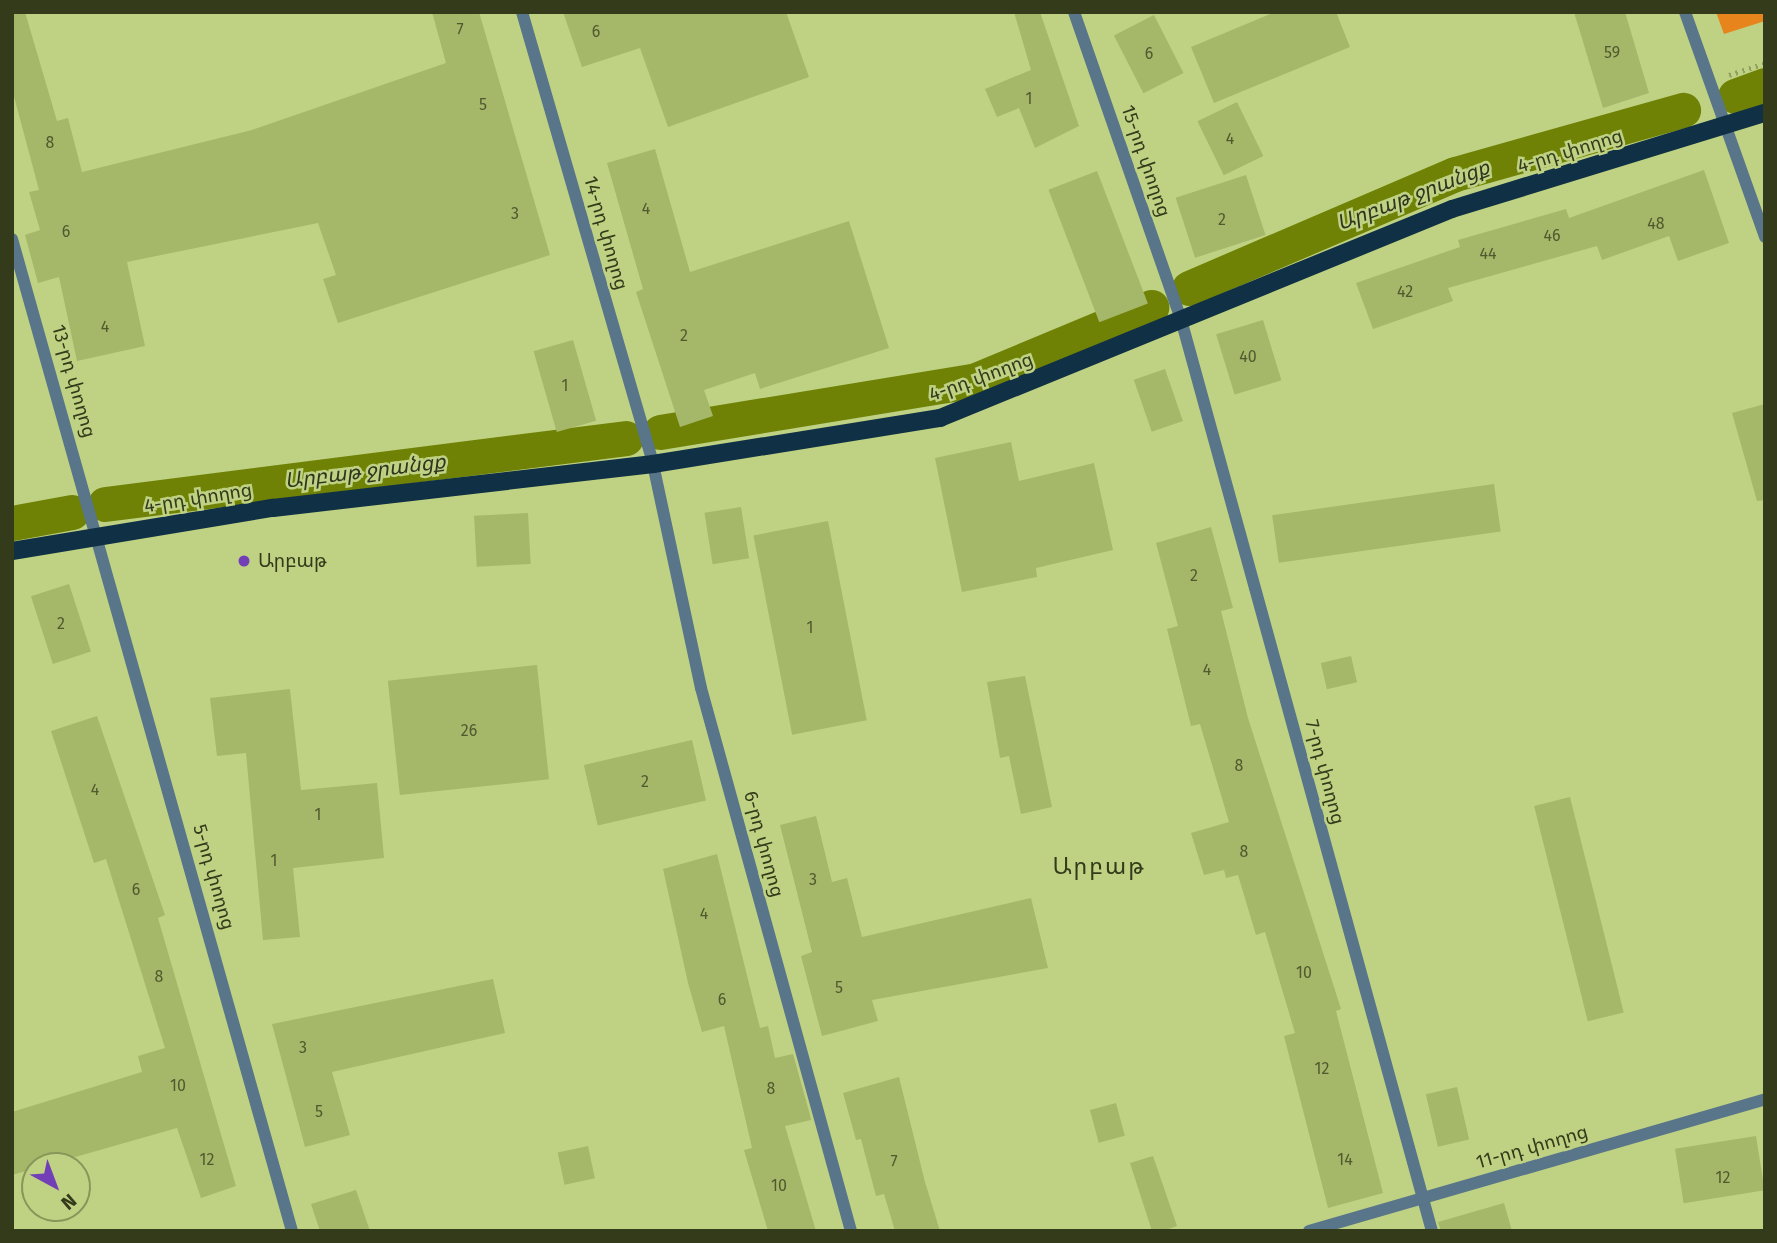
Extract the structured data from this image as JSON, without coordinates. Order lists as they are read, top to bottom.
{
  "streets": {
    "main road": ["4-րդ փողոց"],
    "street": [
      "15-րդ փողոց",
      "14-րդ փողոց",
      "13-րդ փողոց",
      "7-րդ փողոց",
      "6-րդ փողոց",
      "5-րդ փողոց",
      "11-րդ փողոց"
    ]
  },
  "crossings": [
    ["4-րդ փողոց", "15-րդ փողոց"],
    ["4-րդ փողոց", "14-րդ փողոց"],
    ["4-րդ փողոց", "13-րդ փողոց"],
    ["4-րդ փողոց", "7-րդ փողոց"],
    ["4-րդ փողոց", "6-րդ փողոց"],
    ["4-րդ փողոց", "5-րդ փողոց"],
    ["15-րդ փողոց", "7-րդ փողոց"],
    ["14-րդ փողոց", "6-րդ փողոց"],
    ["13-րդ փողոց", "5-րդ փողոց"],
    ["7-րդ փողոց", "11-րդ փողոց"]
  ],
  "districts": ["Արբաթ"],
  "water": ["Արբաթ ջրանցք"],
  "places": ["Արբաթ"],
  "house_numbers": [
    "7",
    "6",
    "59",
    "6",
    "1",
    "5",
    "4",
    "8",
    "4",
    "3",
    "2",
    "48",
    "6",
    "46",
    "44",
    "42",
    "4",
    "2",
    "40",
    "1",
    "2",
    "2",
    "1",
    "4",
    "26",
    "8",
    "2",
    "4",
    "1",
    "8",
    "1",
    "3",
    "6",
    "4",
    "10",
    "8",
    "5",
    "6",
    "3",
    "12",
    "10",
    "8",
    "5",
    "12",
    "14",
    "7",
    "12",
    "10"
  ],
  "north": "bottom right"
}
